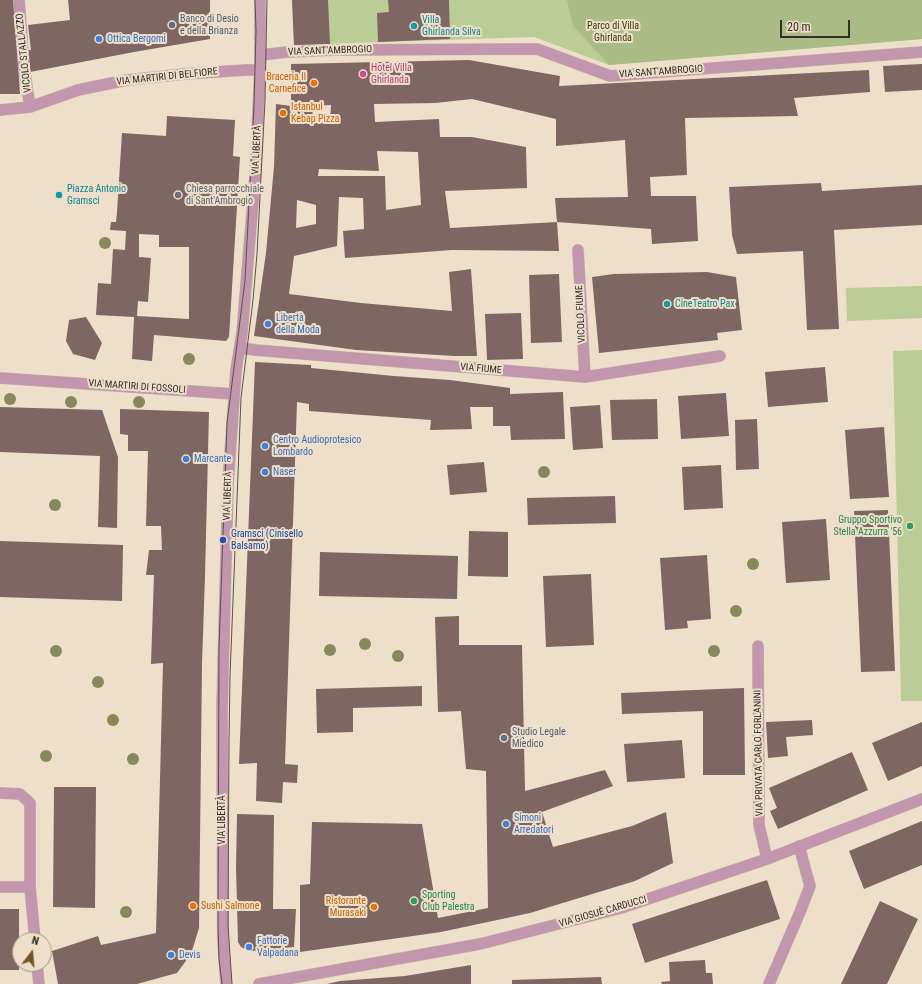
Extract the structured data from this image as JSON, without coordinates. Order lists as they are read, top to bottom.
{
  "streets": {
    "street": [
      "VIA SANT'AMBROGIO",
      "VICOLO STALLAZZO",
      "VIA MARTIRI DI BELFIORE",
      "VIA LIBERTÀ",
      "VICOLO FIUME",
      "VIA FIUME",
      "VIA MARTIRI DI FOSSOLI",
      "VIA PRIVATA CARLO FORLANINI",
      "VIA GIOSUÈ CARDUCCI"
    ]
  },
  "crossings": [
    ["VIA SANT'AMBROGIO", "VIA LIBERTÀ"],
    ["VICOLO STALLAZZO", "VIA MARTIRI DI BELFIORE"],
    ["VIA MARTIRI DI BELFIORE", "VIA LIBERTÀ"],
    ["VIA LIBERTÀ", "VIA FIUME"],
    ["VIA LIBERTÀ", "VIA MARTIRI DI FOSSOLI"],
    ["VICOLO FIUME", "VIA FIUME"],
    ["VIA PRIVATA CARLO FORLANINI", "VIA GIOSUÈ CARDUCCI"]
  ],
  "parks": ["Parco di Villa Ghirlanda"],
  "places": [
    "Banco di Desio e della Brianza",
    "Villa Ghirlanda Silva",
    "Ottica Bergomi",
    "Hotel Villa Ghirlanda",
    "Braceria Il Carnefice",
    "Istanbul Kebap Pizza",
    "Piazza Antonio Gramsci",
    "Chiesa parrocchiale di Sant'Ambrogio",
    "CineTeatro Pax",
    "Libertà della Moda",
    "Centro Audioprotesico Lombardo",
    "Marcante",
    "Naser",
    "Gruppo Sportivo Stella Azzurra '56",
    "Gramsci (Cinisello Balsamo)",
    "Studio Legale Miedico",
    "Simoni Arredatori",
    "Sporting Club Palestra",
    "Sushi Salmone",
    "Ristorante Murasaki",
    "Fattorie Valpadana",
    "Devis"
  ],
  "scale_bar": "20 m",
  "north": "top"
}
